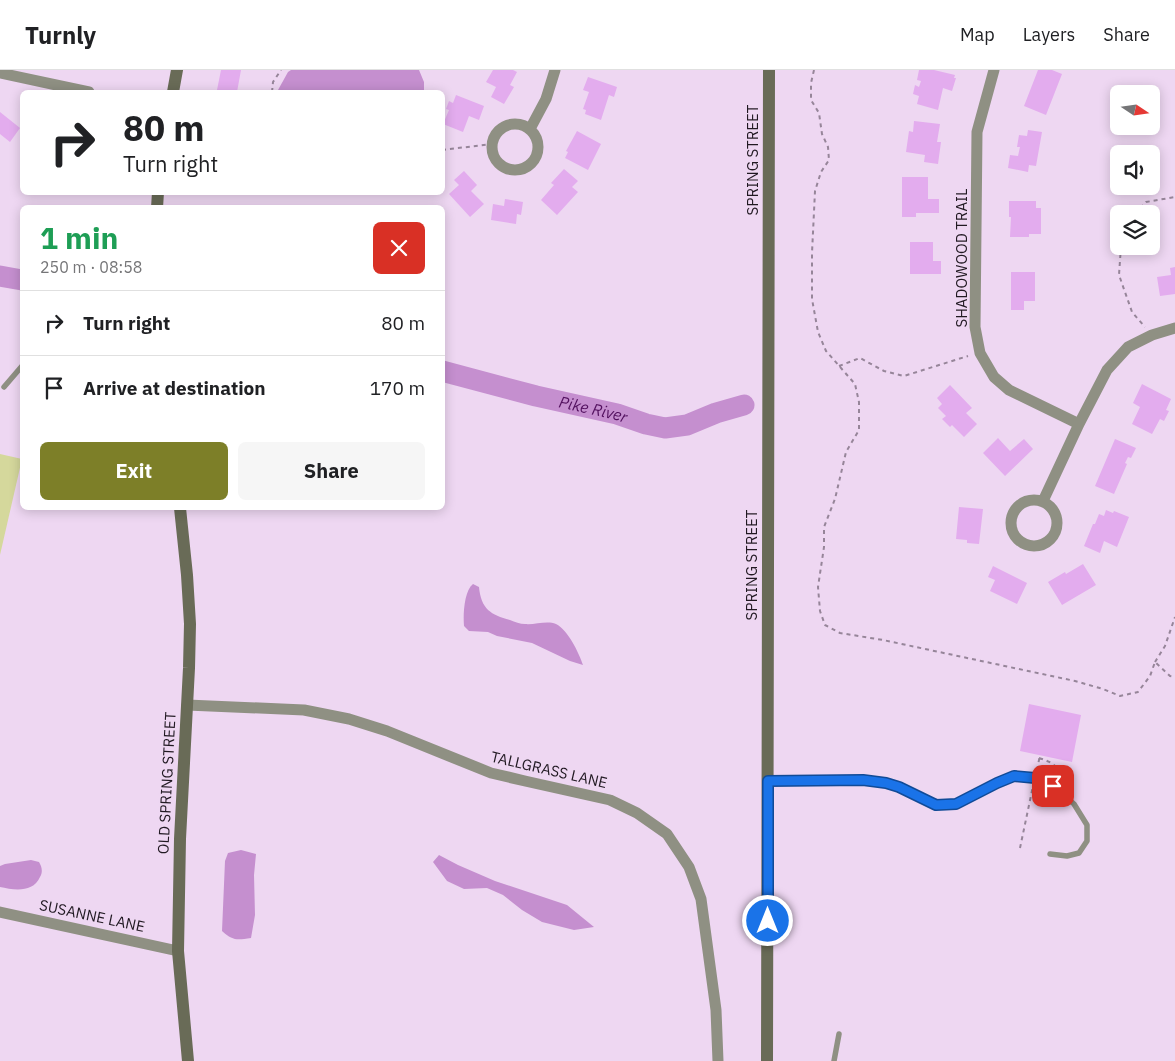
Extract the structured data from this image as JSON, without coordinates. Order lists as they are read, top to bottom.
{
  "streets": {
    "main road": ["SPRING STREET", "OLD SPRING STREET"],
    "street": ["SHADOWOOD TRAIL", "TALLGRASS LANE", "SUSANNE LANE"]
  },
  "crossings": [
    ["TALLGRASS LANE", "OLD SPRING STREET"],
    ["OLD SPRING STREET", "SUSANNE LANE"]
  ],
  "water": ["Pike River"],
  "north": "right",
  "page": {
    "header": "Turnly",
    "nav": ["Map", "Layers", "Share"],
    "turn": ["80 m", "Turn right"],
    "heading": ["1 min", "250 m · 08:58"],
    "list": [
      {
        "name": "Turn right",
        "value": "80 m"
      },
      {
        "name": "Arrive at destination",
        "value": "170 m"
      }
    ],
    "buttons": ["Exit", "Share"]
  }
}
